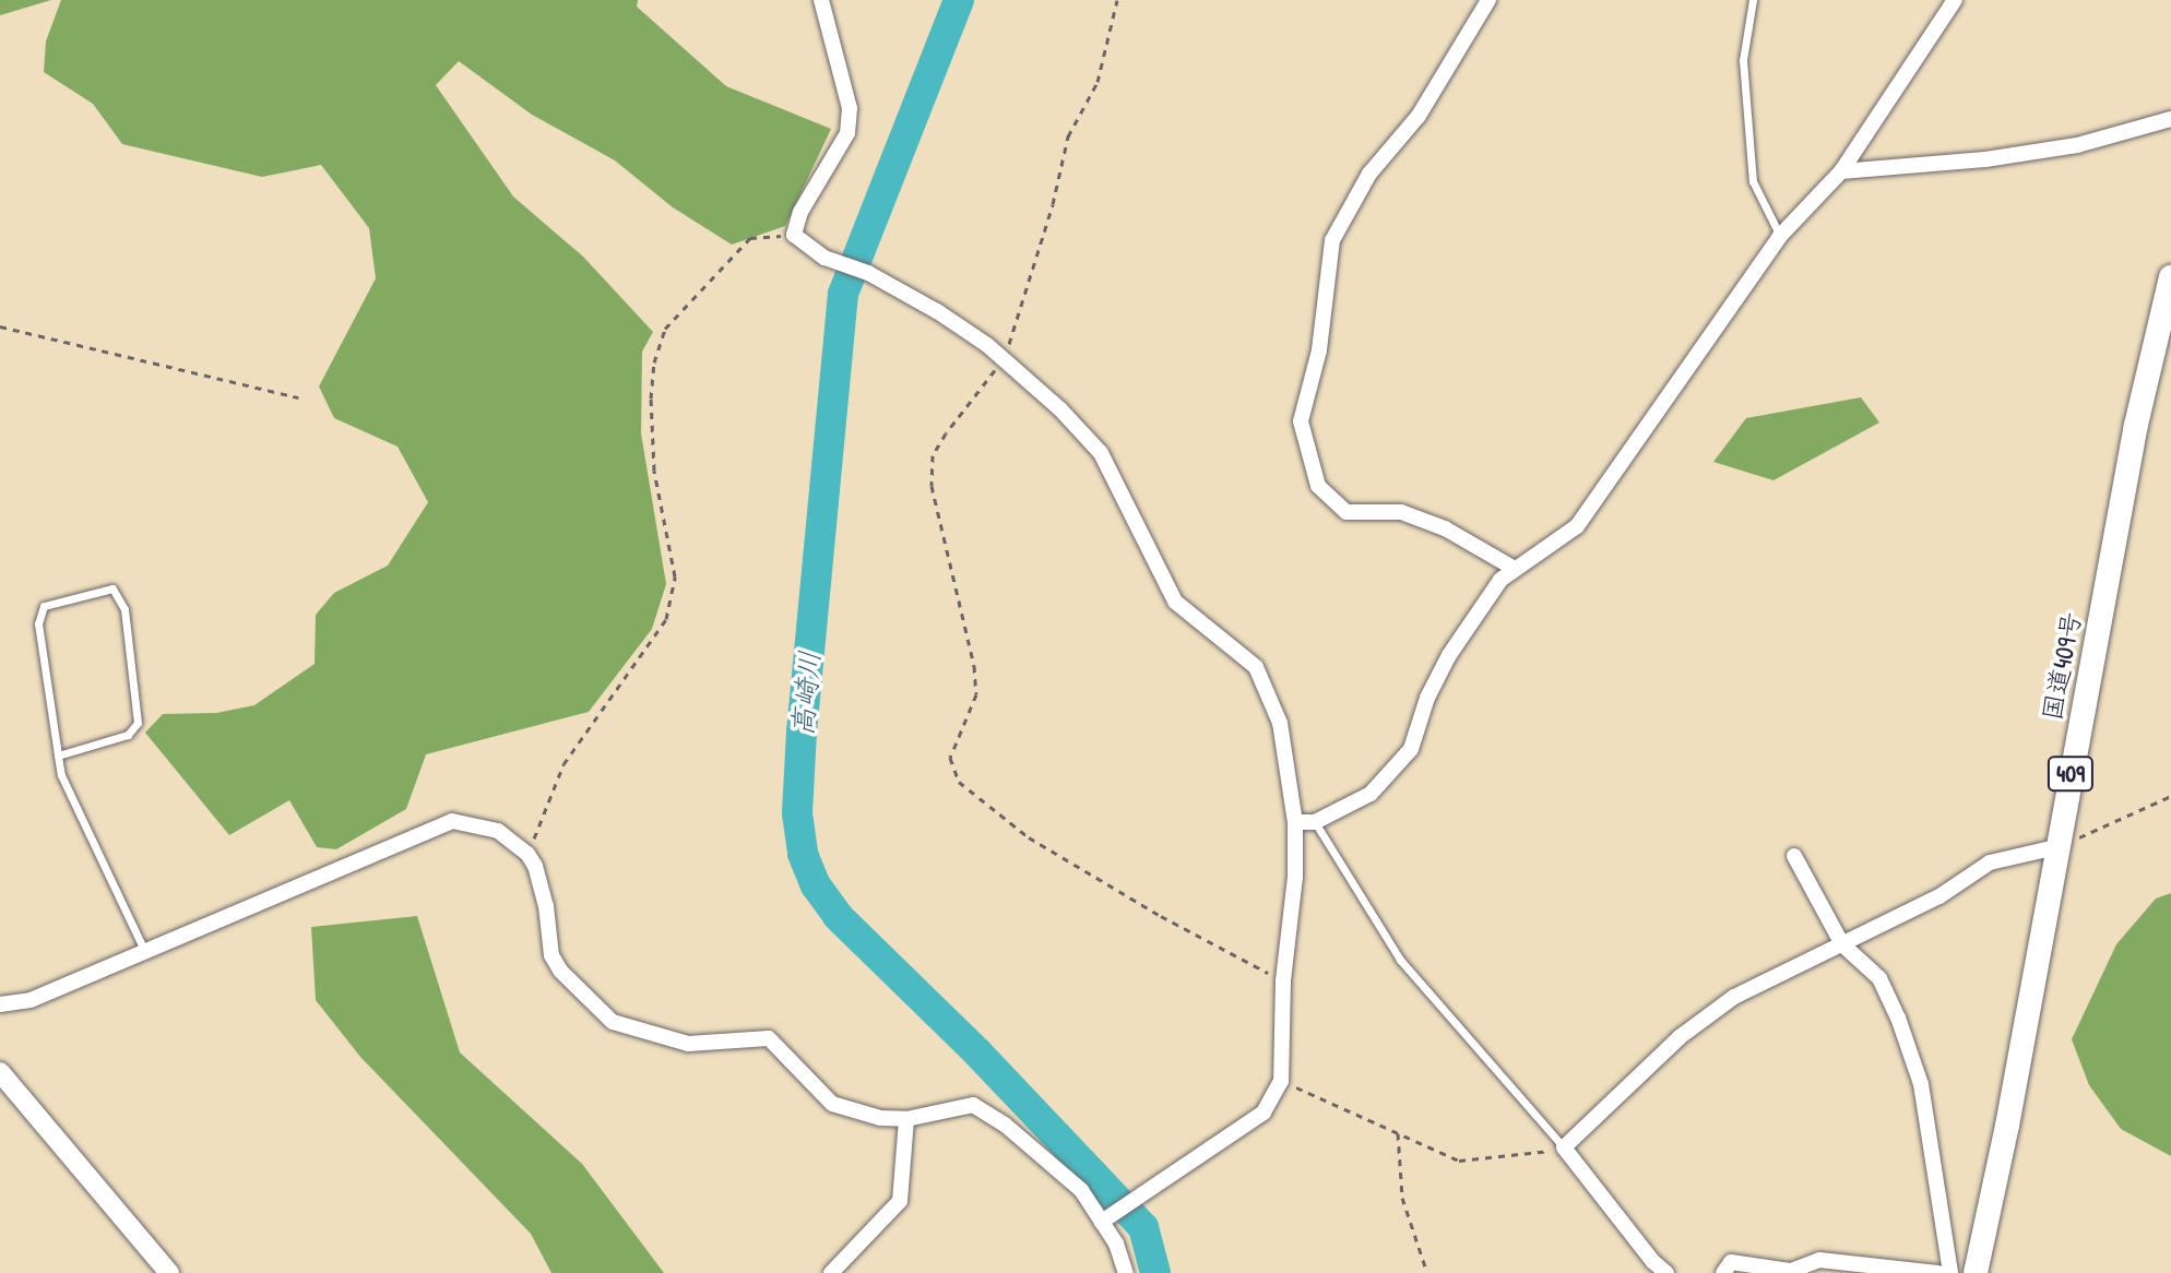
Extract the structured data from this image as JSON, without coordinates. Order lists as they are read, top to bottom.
{
  "streets": {
    "highway": ["国道409号", "409"]
  },
  "water": ["高崎川"]
}
